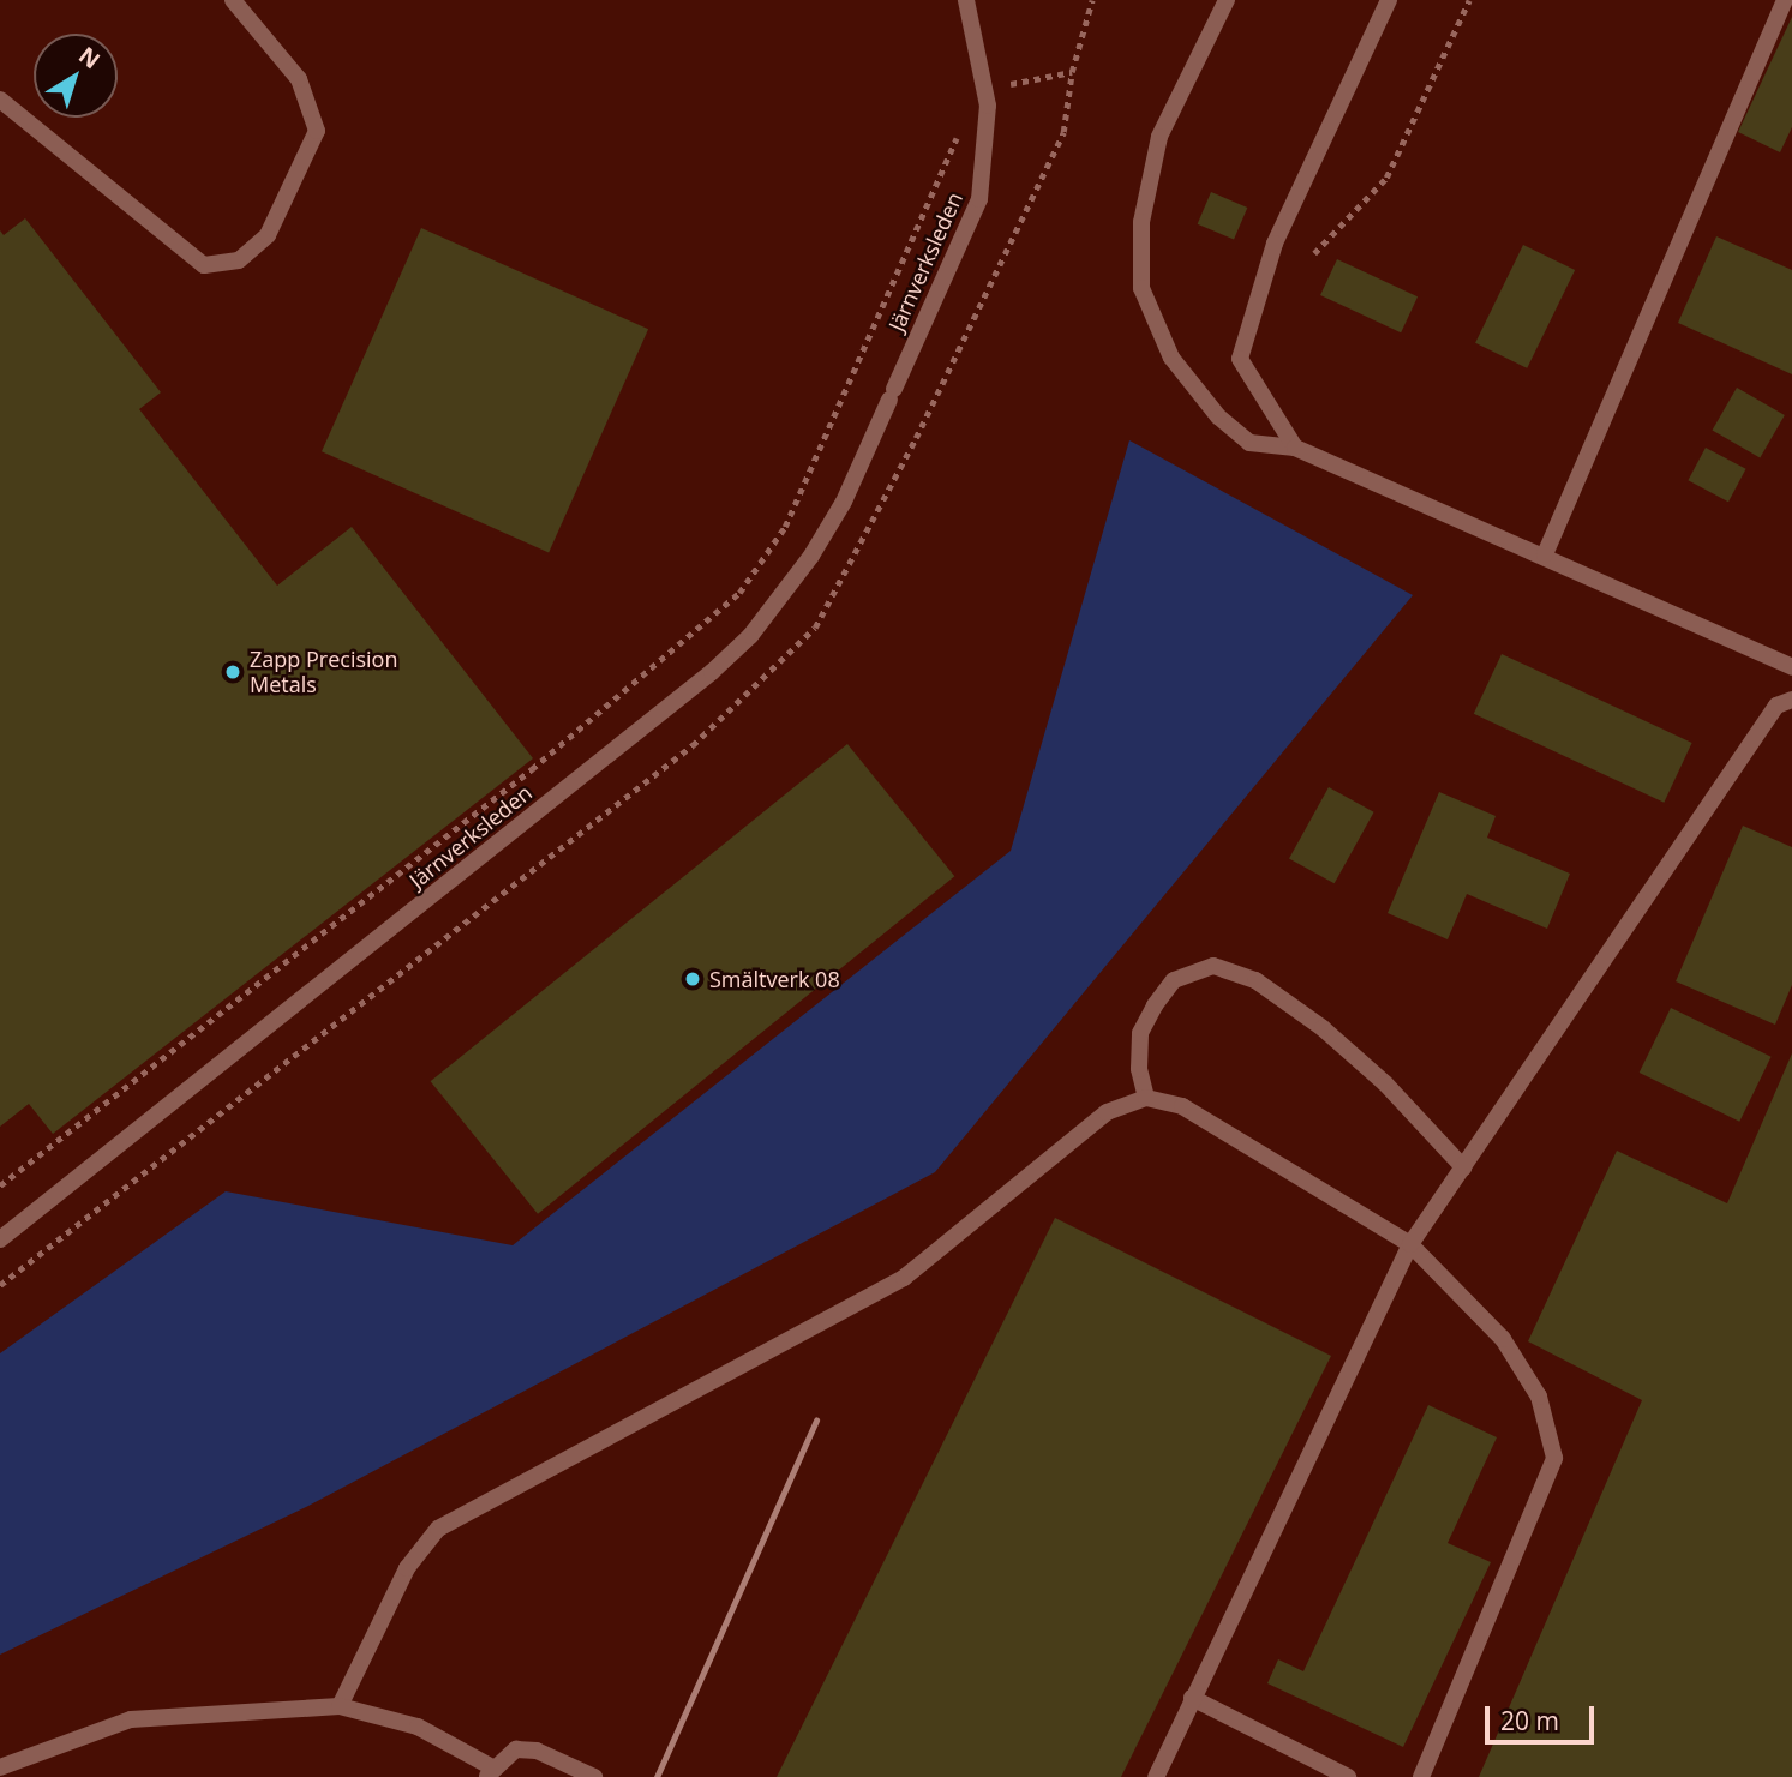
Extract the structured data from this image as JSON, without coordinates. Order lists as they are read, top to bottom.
{
  "streets": {
    "street": ["Järnverksleden"]
  },
  "places": ["Zapp Precision Metals", "Smältverk 08"],
  "scale_bar": "20 m",
  "north": "top right"
}
